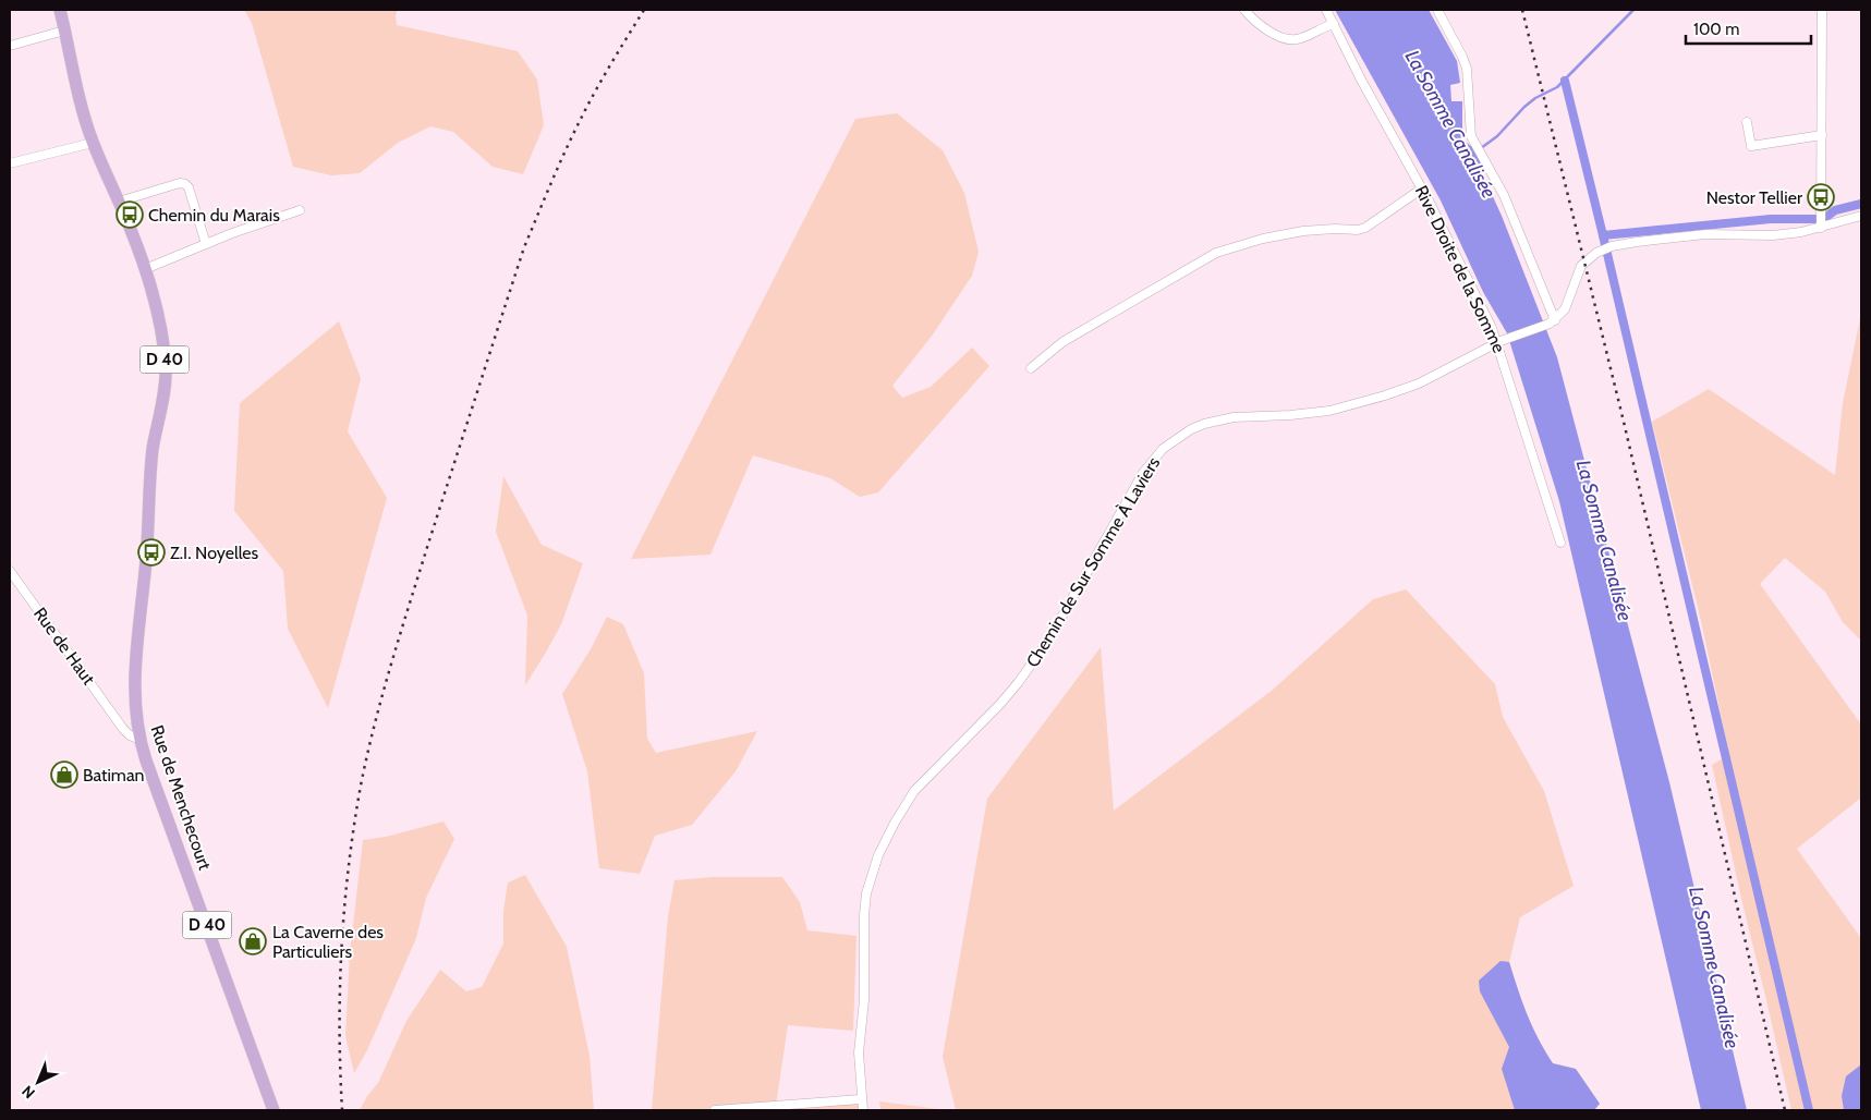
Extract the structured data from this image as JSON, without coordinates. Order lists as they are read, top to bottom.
{
  "streets": {
    "main road": ["D 40", "Rue de Menchecourt"],
    "street": ["Rive Droite de la Somme", "Chemin de Sur Somme À Laviers", "Rue de Haut"]
  },
  "crossings": [
    ["Rive Droite de la Somme", "Chemin de Sur Somme À Laviers"],
    ["Rue de Haut", "Rue de Menchecourt"]
  ],
  "water": ["La Somme Canalisée"],
  "places": {
    "bus stop": ["Nestor Tellier", "Chemin du Marais", "Z.I. Noyelles"],
    "shop": ["Batiman", "La Caverne des Particuliers"]
  },
  "scale_bar": "100 m",
  "north": "bottom left"
}
